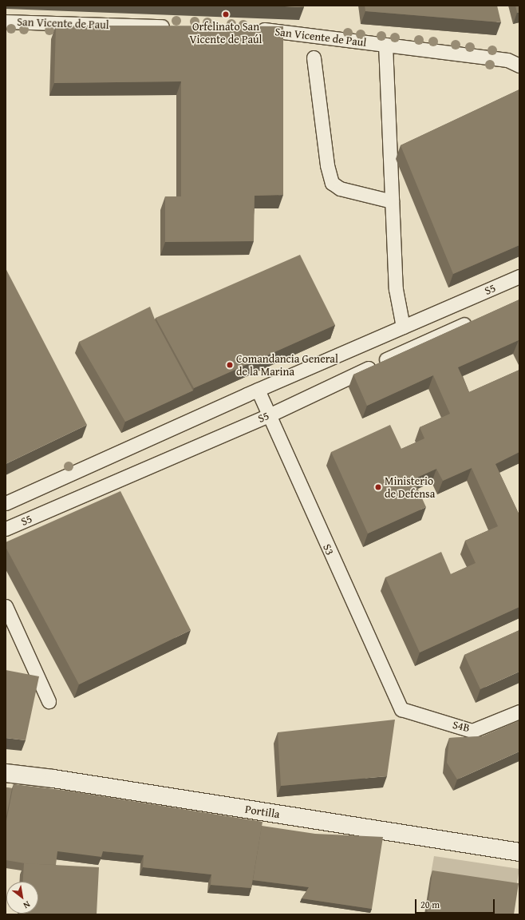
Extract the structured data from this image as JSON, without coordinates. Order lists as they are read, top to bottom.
{
  "streets": {
    "street": ["Portilla"],
    "lane": [
      "San Vicente de Paul",
      "S5",
      "S3",
      "S4B"
    ]
  },
  "crossings": [
    ["S5", "S3"],
    ["S3", "S4B"]
  ],
  "places": ["Orfelinato San Vicente de Paúl", "Comandancia General de la Marina", "Ministerio de Defensa"],
  "scale_bar": "20 m",
  "north": "bottom right"
}
